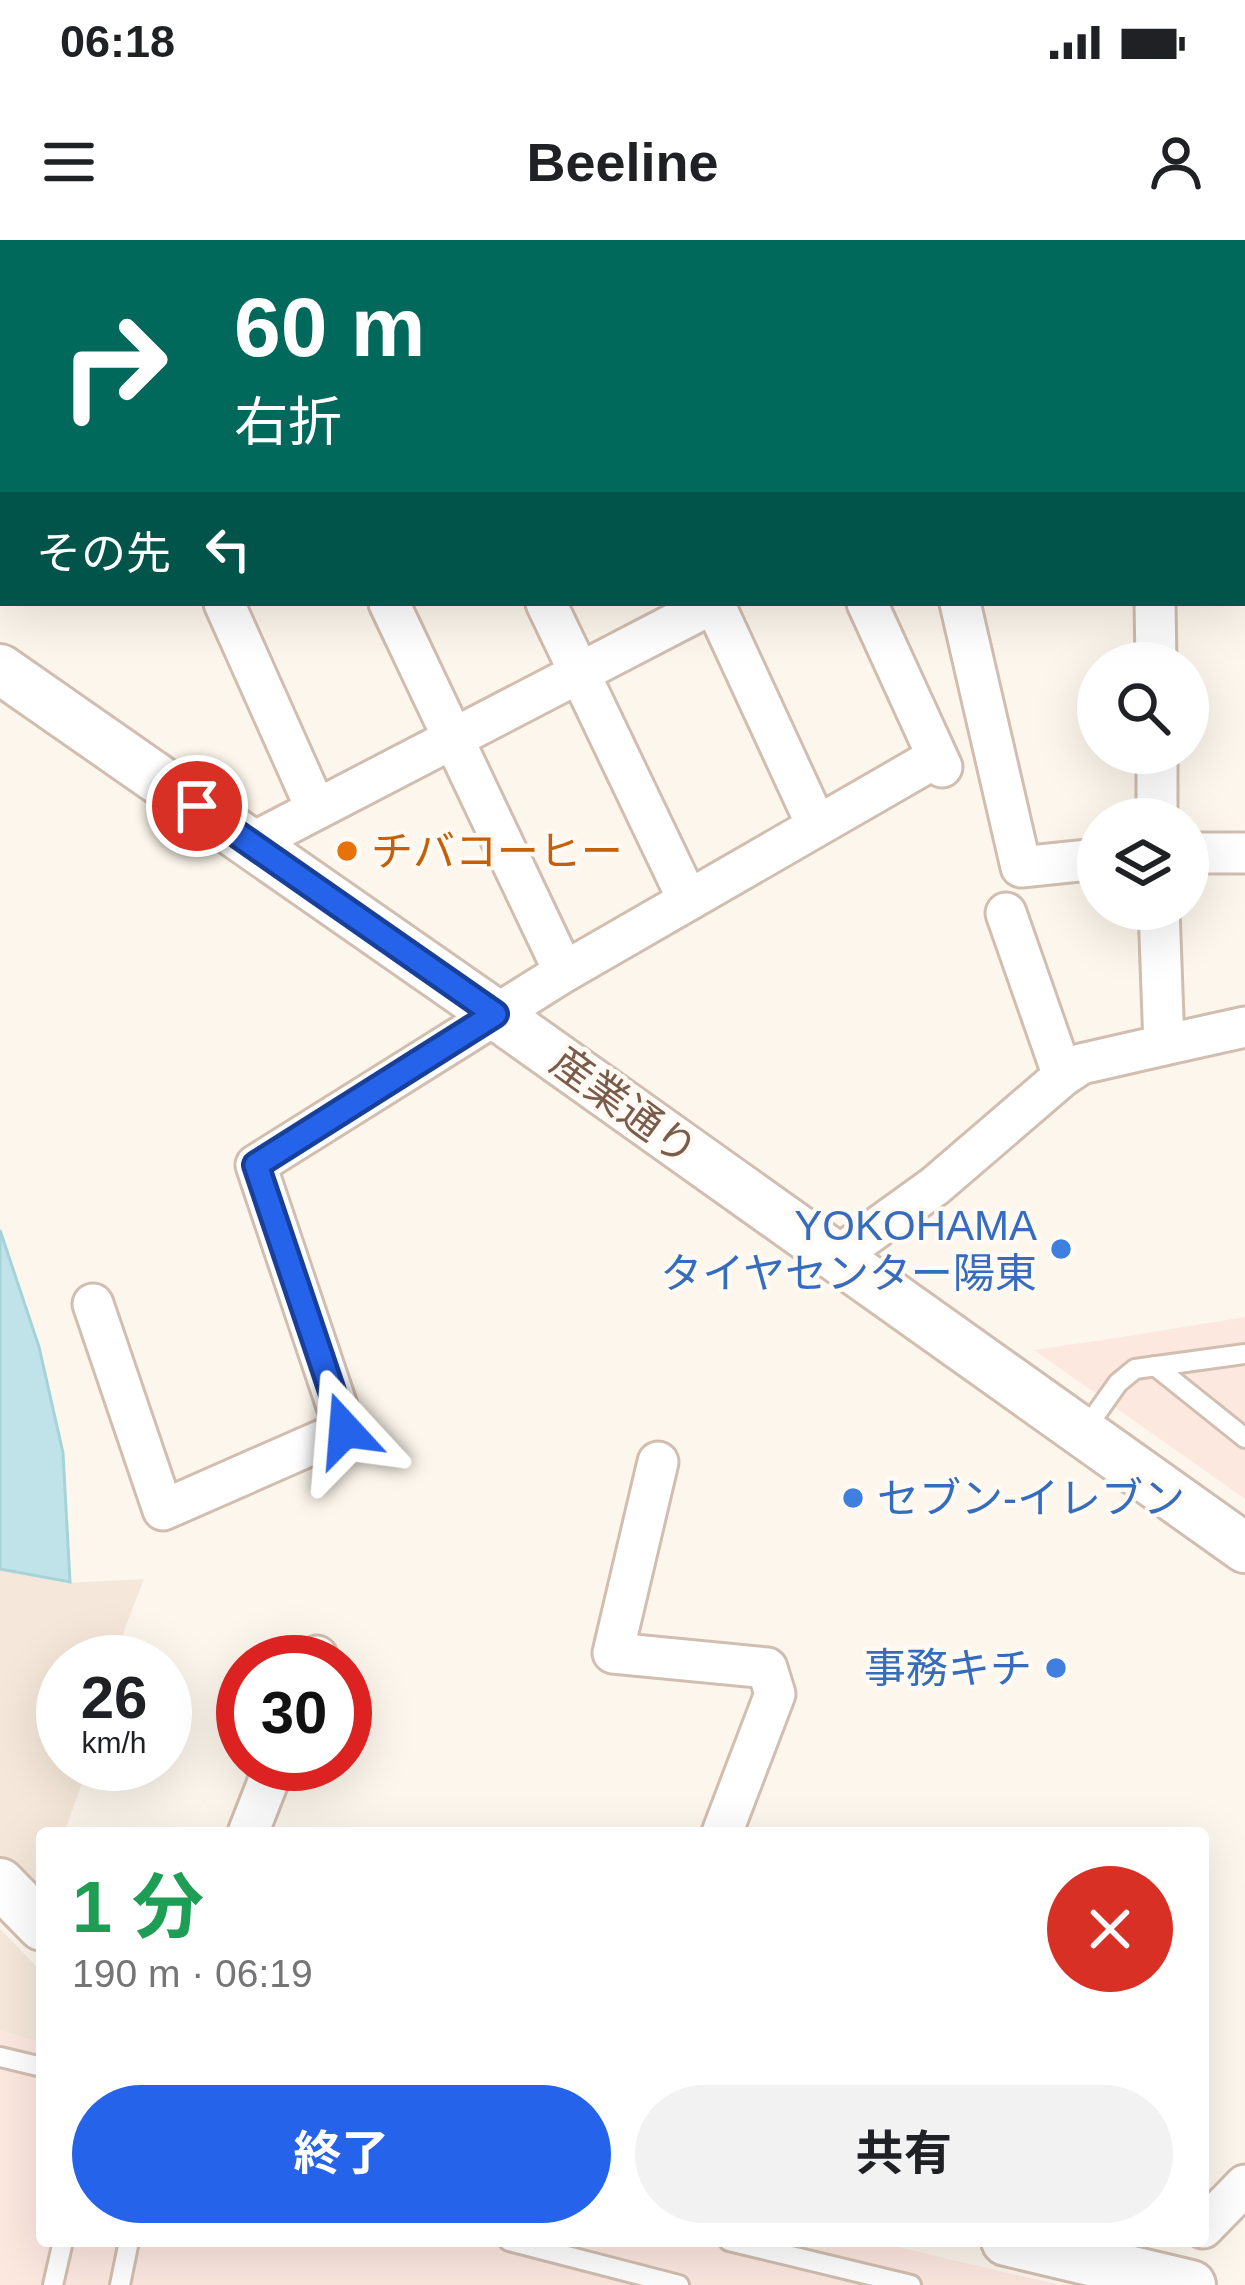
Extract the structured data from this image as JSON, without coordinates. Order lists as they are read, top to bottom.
{
  "streets": {
    "street": ["産業通り"]
  },
  "places": [
    "チバコーヒー",
    "YOKOHAMA タイヤセンター陽東",
    "セブン-イレブン",
    "事務キチ"
  ],
  "page": {
    "status": "06:18",
    "header": "Beeline",
    "turn": ["60 m", "右折"],
    "then": "その先",
    "speed": "26 km/h",
    "limit": "30",
    "heading": ["1 分", "190 m · 06:19"],
    "buttons": ["終了", "共有"]
  }
}
